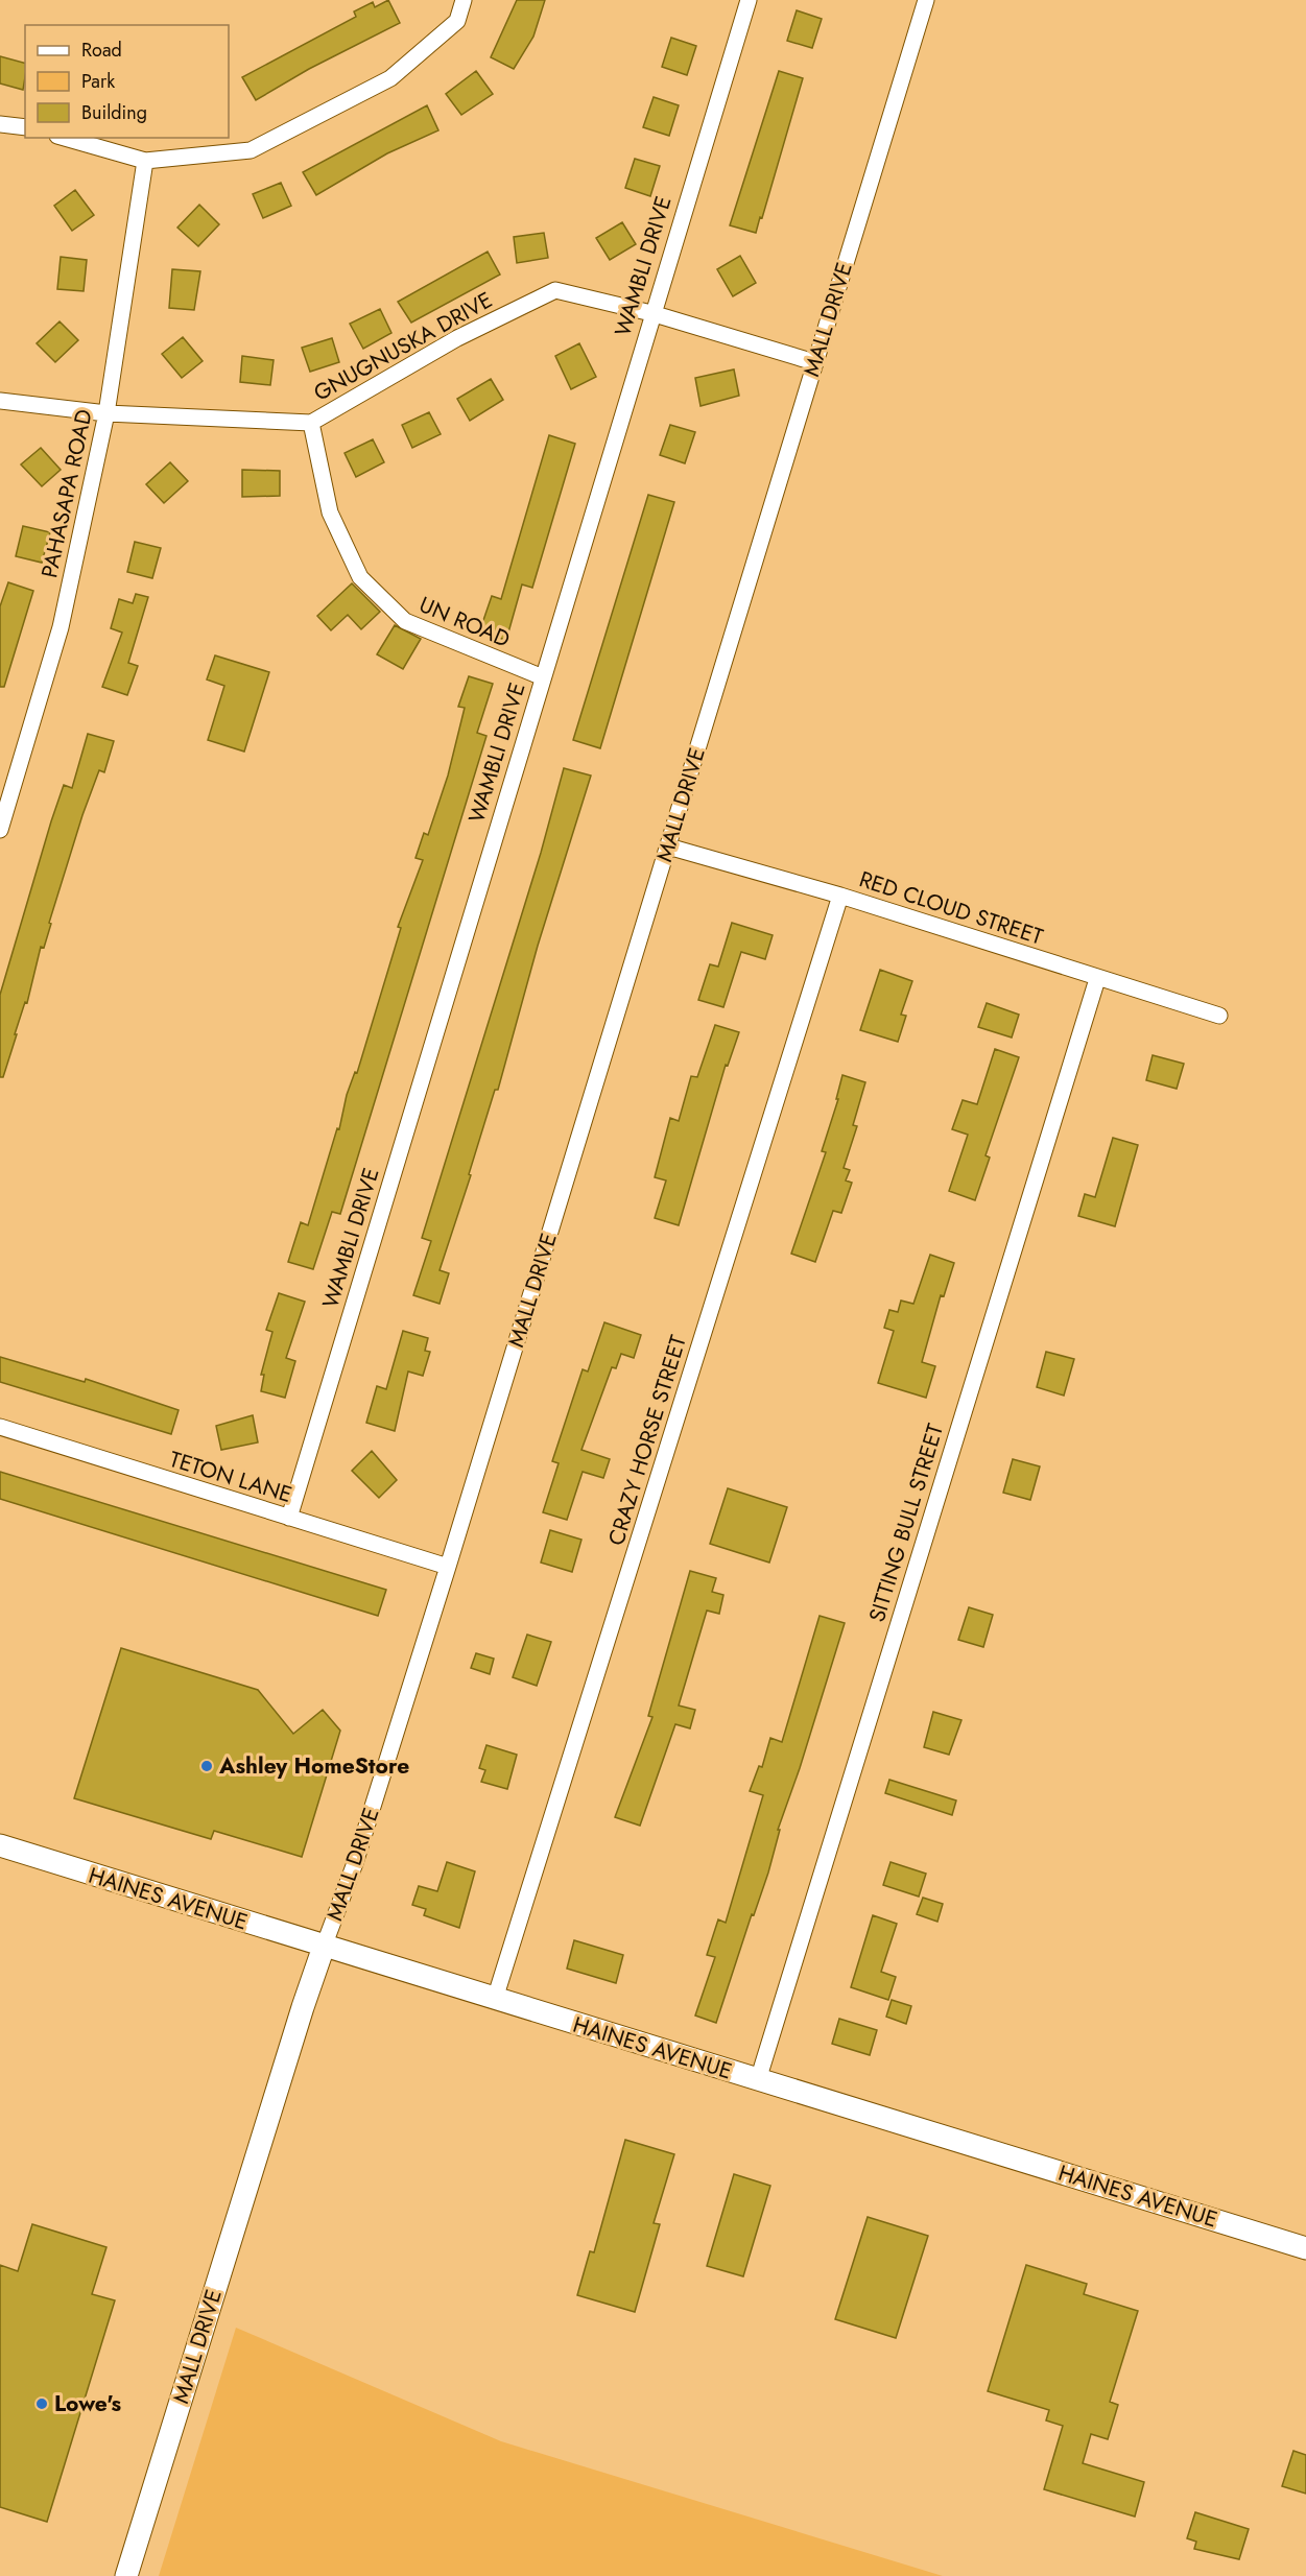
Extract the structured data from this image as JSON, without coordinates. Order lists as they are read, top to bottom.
{
  "streets": {
    "main road": ["MALL DRIVE", "HAINES AVENUE"],
    "street": [
      "WAMBLI DRIVE",
      "GNUGNUSKA DRIVE",
      "PAHASAPA ROAD",
      "UN ROAD",
      "RED CLOUD STREET",
      "CRAZY HORSE STREET",
      "TETON LANE",
      "SITTING BULL STREET"
    ]
  },
  "crossings": [
    ["WAMBLI DRIVE", "GNUGNUSKA DRIVE"],
    ["WAMBLI DRIVE", "UN ROAD"],
    ["WAMBLI DRIVE", "TETON LANE"],
    ["MALL DRIVE", "GNUGNUSKA DRIVE"],
    ["MALL DRIVE", "RED CLOUD STREET"],
    ["MALL DRIVE", "TETON LANE"],
    ["MALL DRIVE", "HAINES AVENUE"],
    ["GNUGNUSKA DRIVE", "PAHASAPA ROAD"],
    ["GNUGNUSKA DRIVE", "UN ROAD"],
    ["RED CLOUD STREET", "CRAZY HORSE STREET"],
    ["RED CLOUD STREET", "SITTING BULL STREET"],
    ["CRAZY HORSE STREET", "HAINES AVENUE"],
    ["SITTING BULL STREET", "HAINES AVENUE"]
  ],
  "places": ["Ashley HomeStore", "Lowe's"],
  "legend": ["Road", "Park", "Building"]
}
